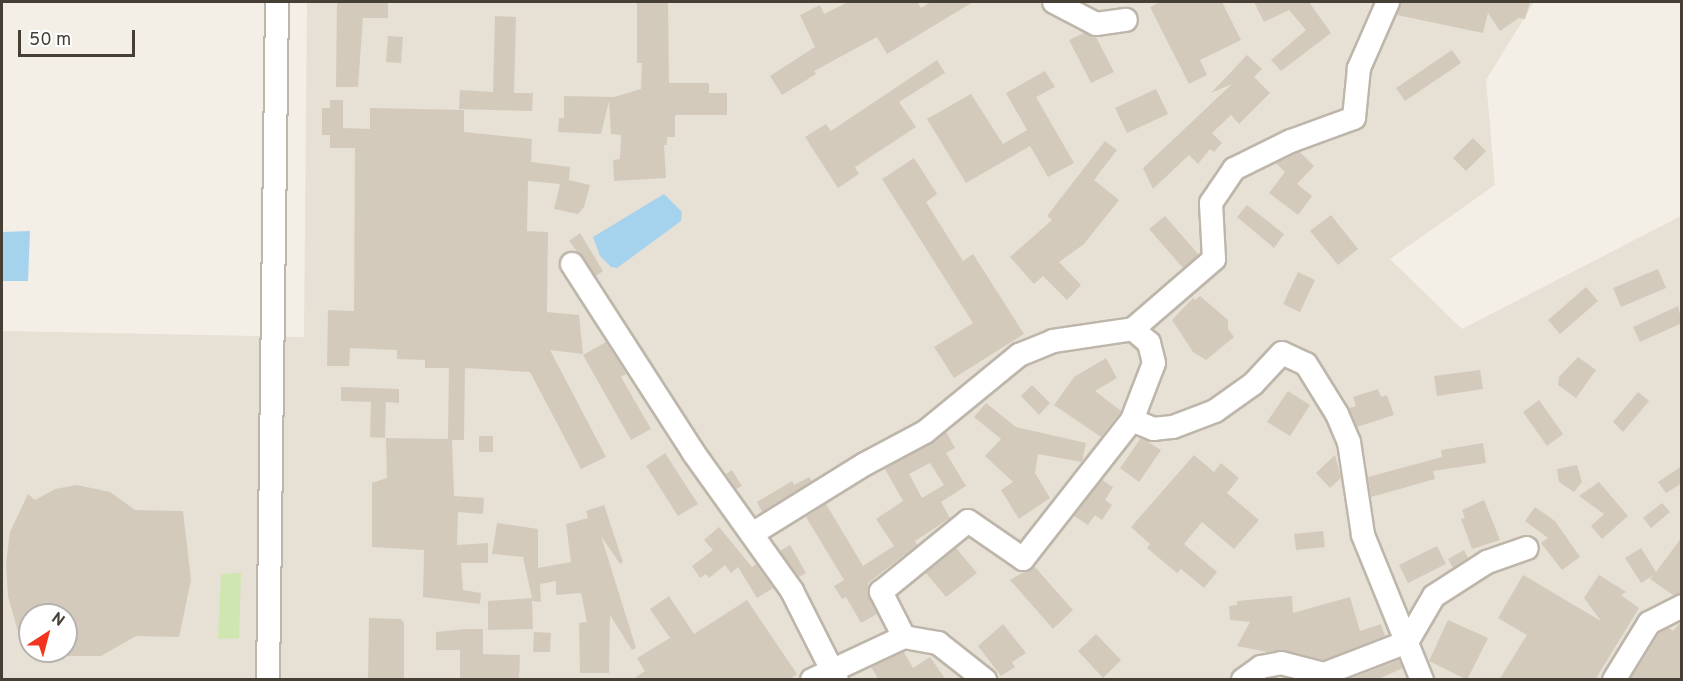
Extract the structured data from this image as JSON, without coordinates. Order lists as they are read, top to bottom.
{
  "scale_bar": "50 m",
  "north": "top right"
}
